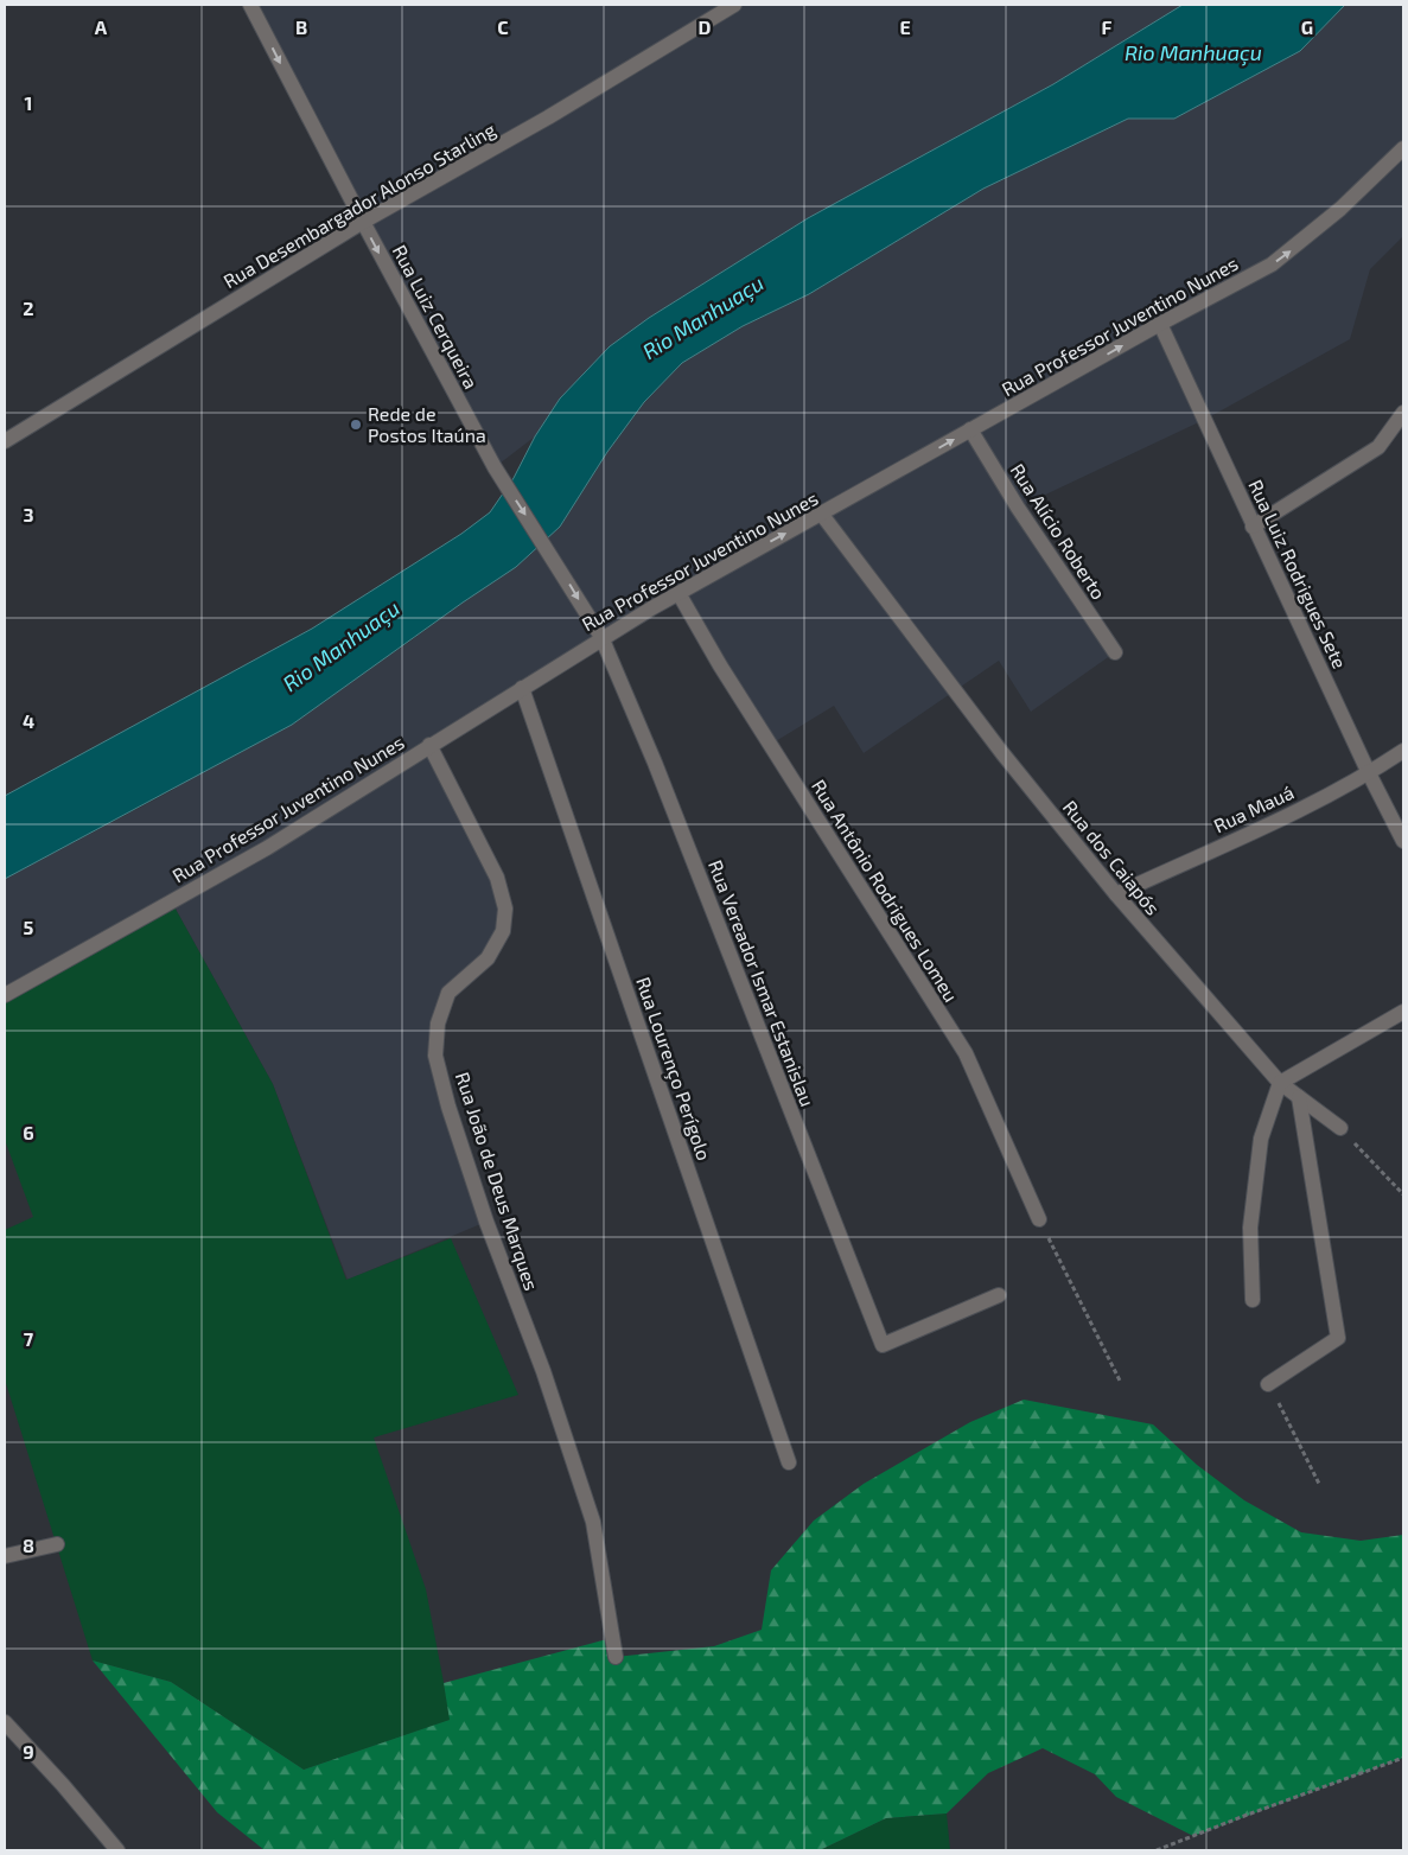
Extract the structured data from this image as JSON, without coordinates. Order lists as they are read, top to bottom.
{
  "streets": {
    "street": [
      "Rua Desembargador Alonso Starling",
      "Rua Luiz Cerqueira",
      "Rua Professor Juventino Nunes",
      "Rua Alício Roberto",
      "Rua Luiz Rodrigues Sete",
      "Rua Mauá",
      "Rua dos Caiapós",
      "Rua Antônio Rodrigues Lomeu",
      "Rua Vereador Ismar Estanislau",
      "Rua Lourenço Perígolo",
      "Rua João de Deus Marques"
    ]
  },
  "crossings": [
    ["Rua Desembargador Alonso Starling", "Rua Luiz Cerqueira"],
    ["Rua Luiz Cerqueira", "Rua Professor Juventino Nunes"],
    ["Rua Luiz Cerqueira", "Rua Vereador Ismar Estanislau"],
    ["Rua Professor Juventino Nunes", "Rua Alício Roberto"],
    ["Rua Professor Juventino Nunes", "Rua Luiz Rodrigues Sete"],
    ["Rua Professor Juventino Nunes", "Rua dos Caiapós"],
    ["Rua Professor Juventino Nunes", "Rua Antônio Rodrigues Lomeu"],
    ["Rua Professor Juventino Nunes", "Rua Vereador Ismar Estanislau"],
    ["Rua Professor Juventino Nunes", "Rua Lourenço Perígolo"],
    ["Rua Professor Juventino Nunes", "Rua João de Deus Marques"],
    ["Rua Luiz Rodrigues Sete", "Rua Mauá"],
    ["Rua Mauá", "Rua dos Caiapós"]
  ],
  "one_way": ["Rua Luiz Cerqueira", "Rua Professor Juventino Nunes"],
  "water": ["Rio Manhuaçu"],
  "places": ["Rede de Postos Itaúna"],
  "grid": {
    "columns": [
      "A",
      "B",
      "C",
      "D",
      "E",
      "F",
      "G"
    ],
    "rows": [
      "1",
      "2",
      "3",
      "4",
      "5",
      "6",
      "7",
      "8",
      "9"
    ]
  }
}
